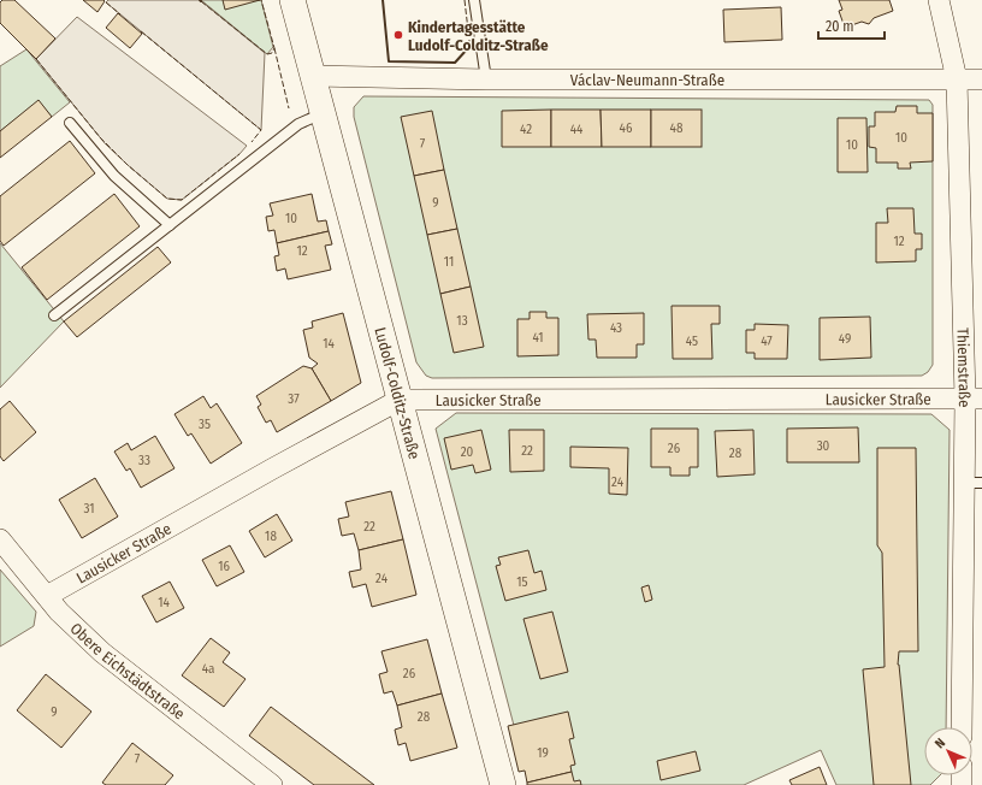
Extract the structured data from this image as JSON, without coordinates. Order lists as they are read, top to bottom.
{
  "streets": {
    "street": [
      "Václav-Neumann-Straße",
      "Thiemstraße",
      "Ludolf-Colditz-Straße",
      "Lausicker Straße",
      "Obere Eichstädtstraße"
    ]
  },
  "crossings": [
    ["Václav-Neumann-Straße", "Thiemstraße"],
    ["Václav-Neumann-Straße", "Ludolf-Colditz-Straße"],
    ["Thiemstraße", "Lausicker Straße"],
    ["Ludolf-Colditz-Straße", "Lausicker Straße"],
    ["Lausicker Straße", "Obere Eichstädtstraße"]
  ],
  "places": ["Kindertagesstätte Ludolf-Colditz-Straße"],
  "house_numbers": [
    "46",
    "48",
    "42",
    "44",
    "10",
    "7",
    "10",
    "9",
    "10",
    "12",
    "12",
    "11",
    "13",
    "43",
    "41",
    "49",
    "45",
    "47",
    "14",
    "37",
    "35",
    "30",
    "26",
    "22",
    "20",
    "28",
    "33",
    "24",
    "31",
    "22",
    "18",
    "16",
    "24",
    "15",
    "14",
    "4a",
    "26",
    "9",
    "28",
    "19",
    "7"
  ],
  "scale_bar": "20 m",
  "north": "top left"
}
